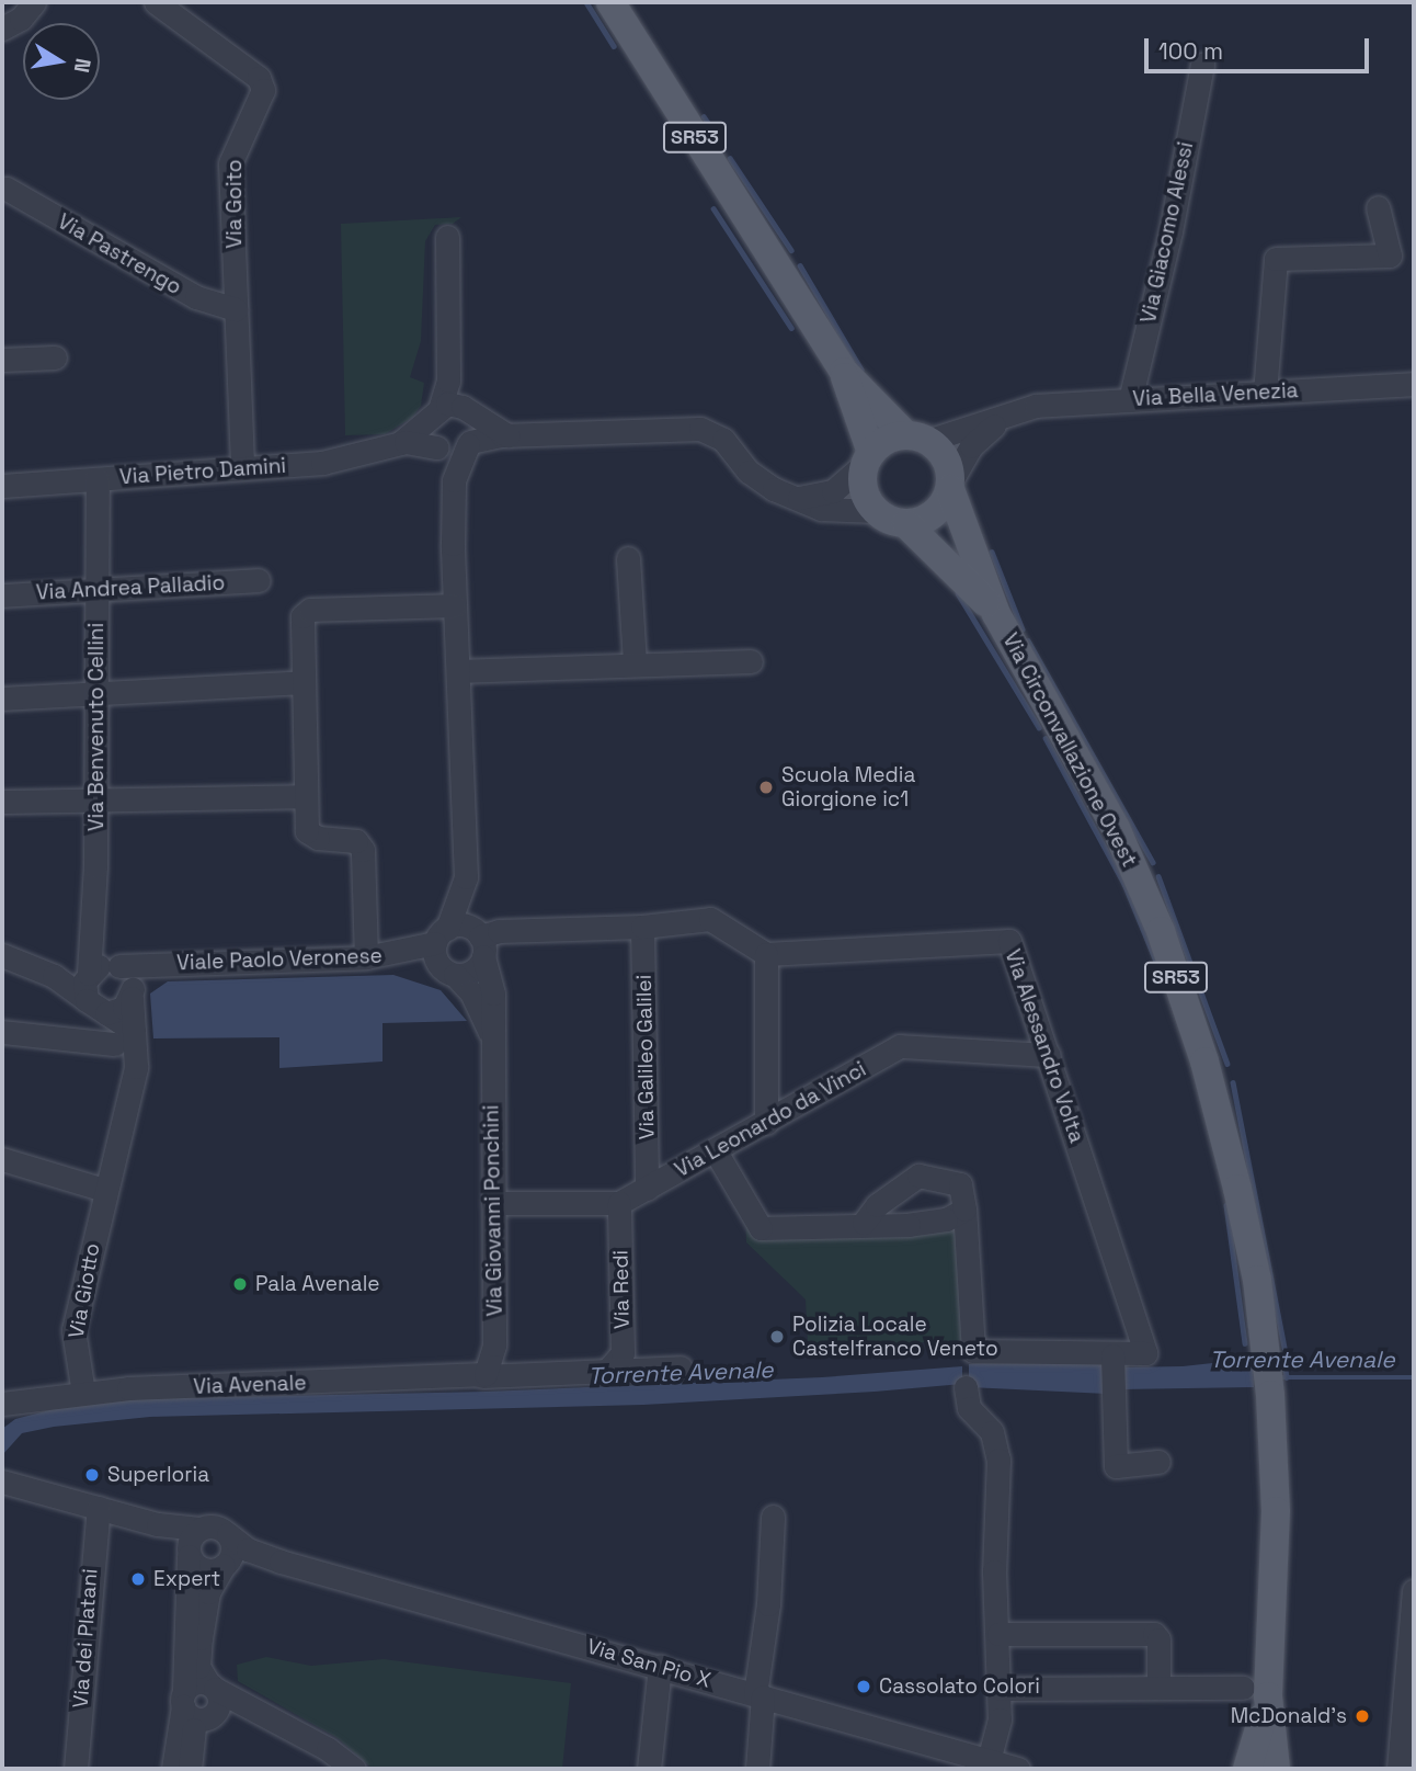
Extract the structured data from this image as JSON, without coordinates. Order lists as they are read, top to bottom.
{
  "streets": {
    "main road": ["SR53", "Via Circonvallazione Ovest"],
    "street": [
      "Via Goito",
      "Via Giacomo Alessi",
      "Via Pastrengo",
      "Via Bella Venezia",
      "Via Pietro Damini",
      "Via Andrea Palladio",
      "Via Benvenuto Cellini",
      "Viale Paolo Veronese",
      "Via Alessandro Volta",
      "Via Galileo Galilei",
      "Via Leonardo da Vinci",
      "Via Giovanni Ponchini",
      "Via Redi",
      "Via Giotto",
      "Via Avenale",
      "Via dei Platani",
      "Via San Pio X"
    ]
  },
  "crossings": [
    ["Via Goito", "Via Pastrengo"],
    ["Via Goito", "Via Pietro Damini"],
    ["Via Giacomo Alessi", "Via Bella Venezia"],
    ["Via Bella Venezia", "Via Circonvallazione Ovest"],
    ["Via Pietro Damini", "Via Benvenuto Cellini"],
    ["Via Andrea Palladio", "Via Benvenuto Cellini"],
    ["Via Benvenuto Cellini", "Viale Paolo Veronese"],
    ["Via Benvenuto Cellini", "Via Giotto"],
    ["Viale Paolo Veronese", "Via Giovanni Ponchini"],
    ["Viale Paolo Veronese", "Via Giotto"],
    ["Via Alessandro Volta", "Via Leonardo da Vinci"],
    ["Via Galileo Galilei", "Via Leonardo da Vinci"],
    ["Via Leonardo da Vinci", "Via Giovanni Ponchini"],
    ["Via Leonardo da Vinci", "Via Redi"],
    ["Via Giovanni Ponchini", "Via Avenale"],
    ["Via Redi", "Via Avenale"],
    ["Via Giotto", "Via Avenale"]
  ],
  "water": ["Torrente Avenale"],
  "places": [
    "Scuola Media Giorgione ic1",
    "Pala Avenale",
    "Polizia Locale Castelfranco Veneto",
    "Superloria",
    "Expert",
    "Cassolato Colori",
    "McDonald's"
  ],
  "scale_bar": "100 m",
  "north": "right"
}
